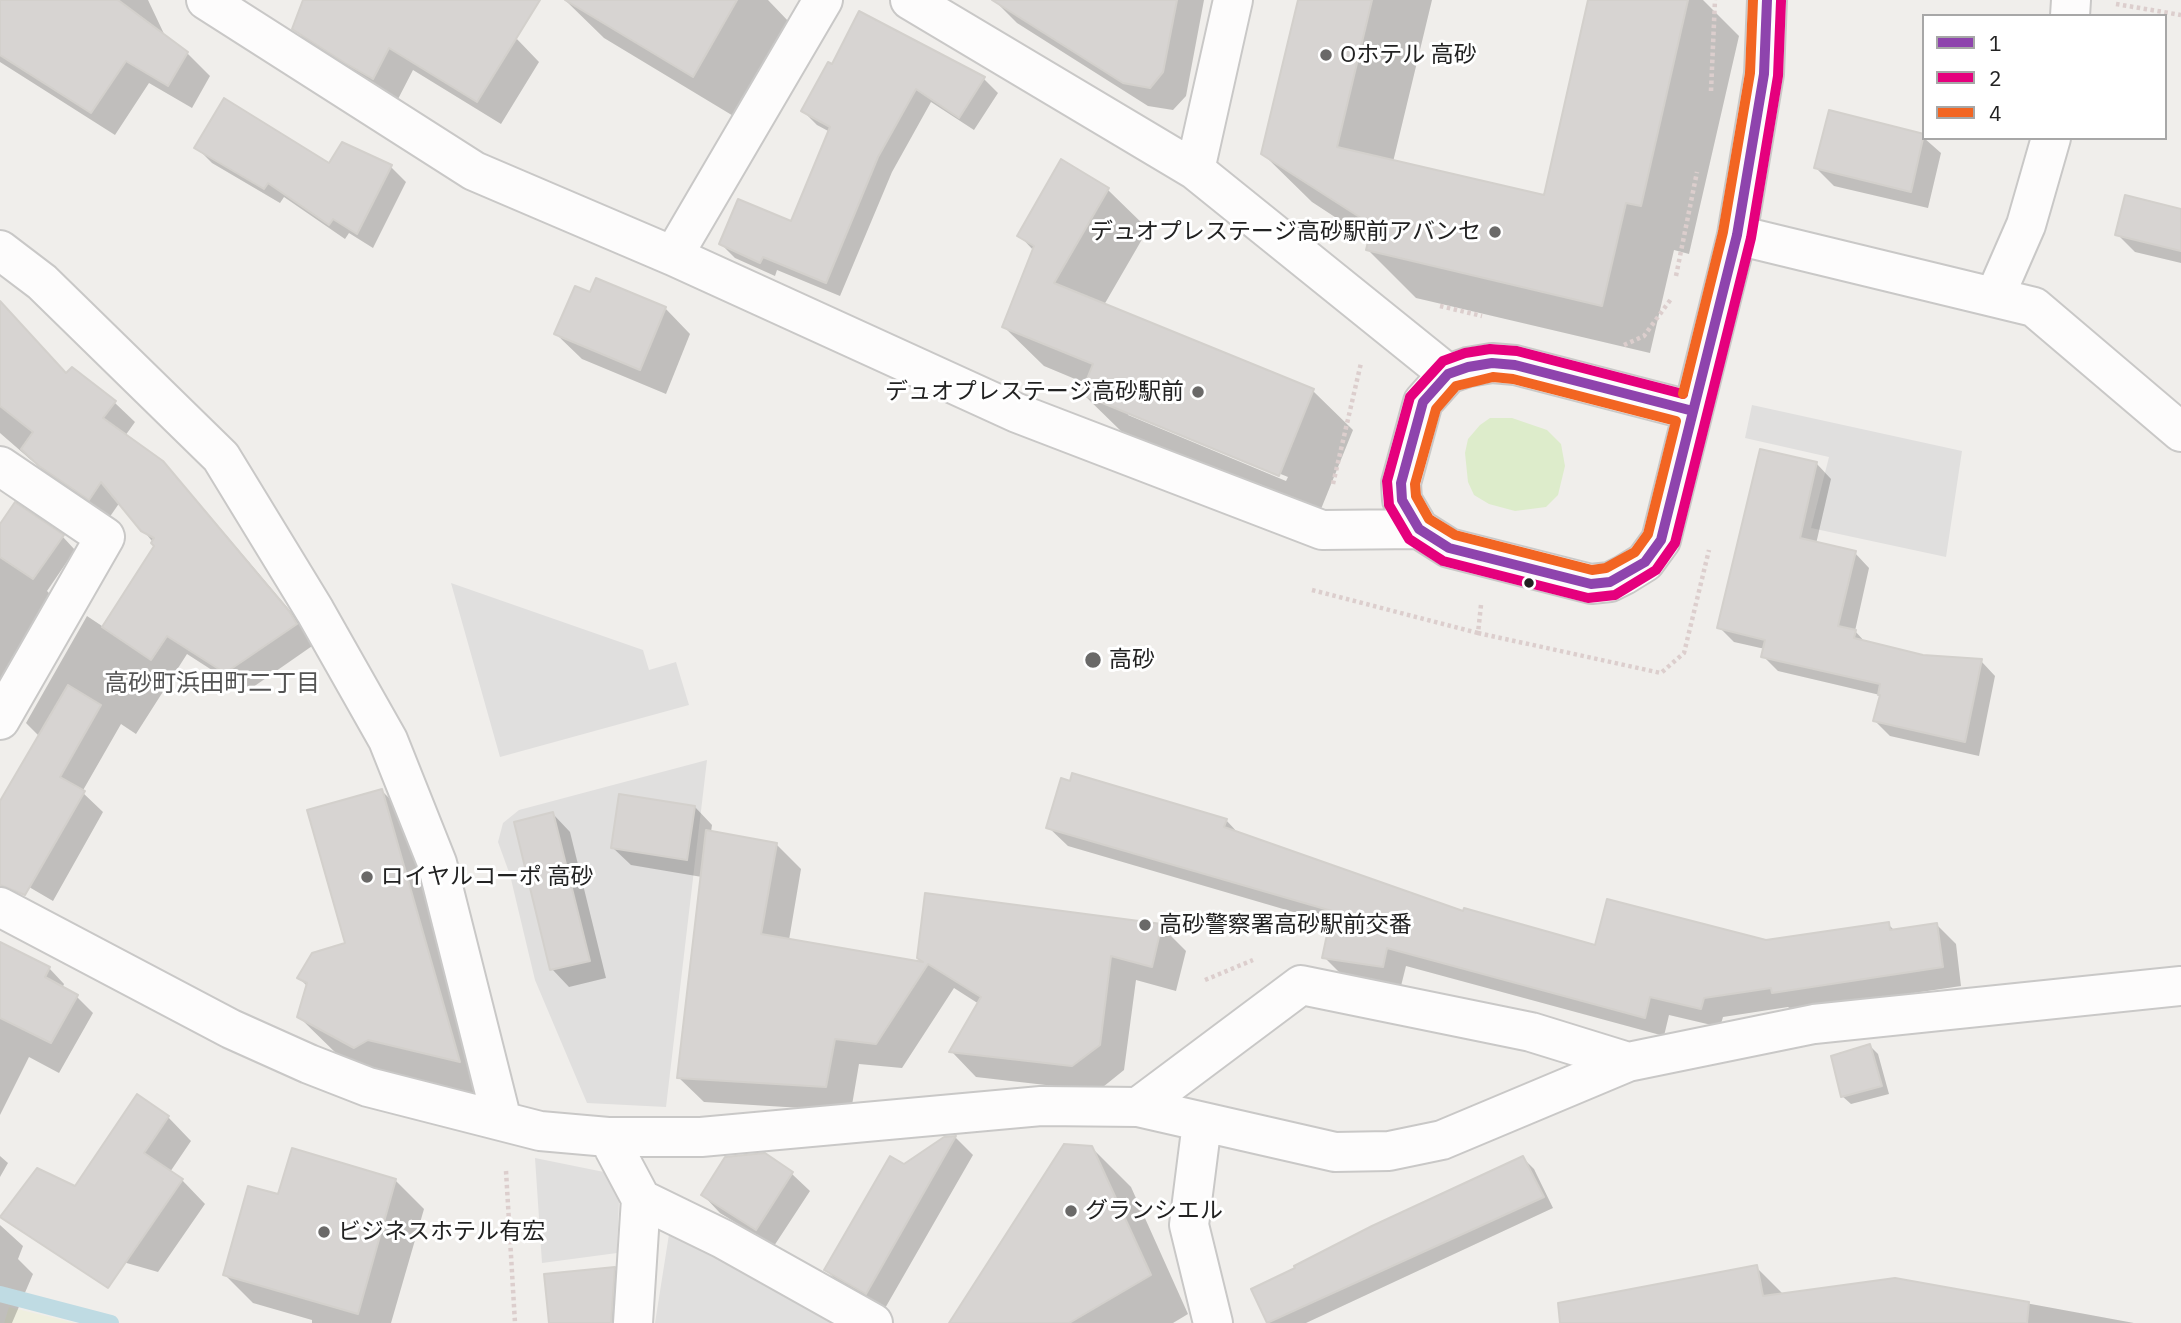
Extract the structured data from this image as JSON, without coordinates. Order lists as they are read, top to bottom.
{
  "districts": ["高砂町浜田町二丁目"],
  "places": [
    "Oホテル 高砂",
    "デュオプレステージ高砂駅前アバンセ",
    "デュオプレステージ高砂駅前",
    "高砂",
    "ロイヤルコーポ 高砂",
    "高砂警察署高砂駅前交番",
    "グランシエル",
    "ビジネスホテル有宏"
  ],
  "lines": ["transit line 1", "transit line 4", "transit line 2"],
  "legend": ["1", "2", "4"]
}
